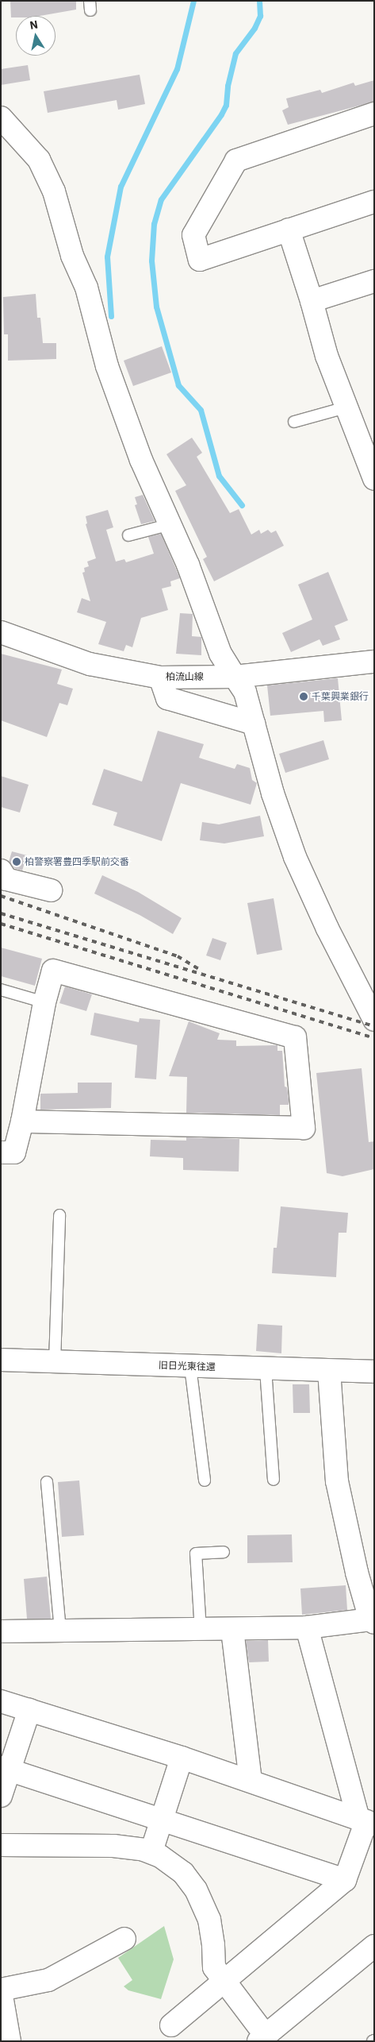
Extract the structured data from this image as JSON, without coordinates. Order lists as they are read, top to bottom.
{
  "streets": {
    "street": ["柏流山線", "旧日光東往還"]
  },
  "places": ["千葉興業銀行", "柏警察署豊四季駅前交番"],
  "north": "top"
}
